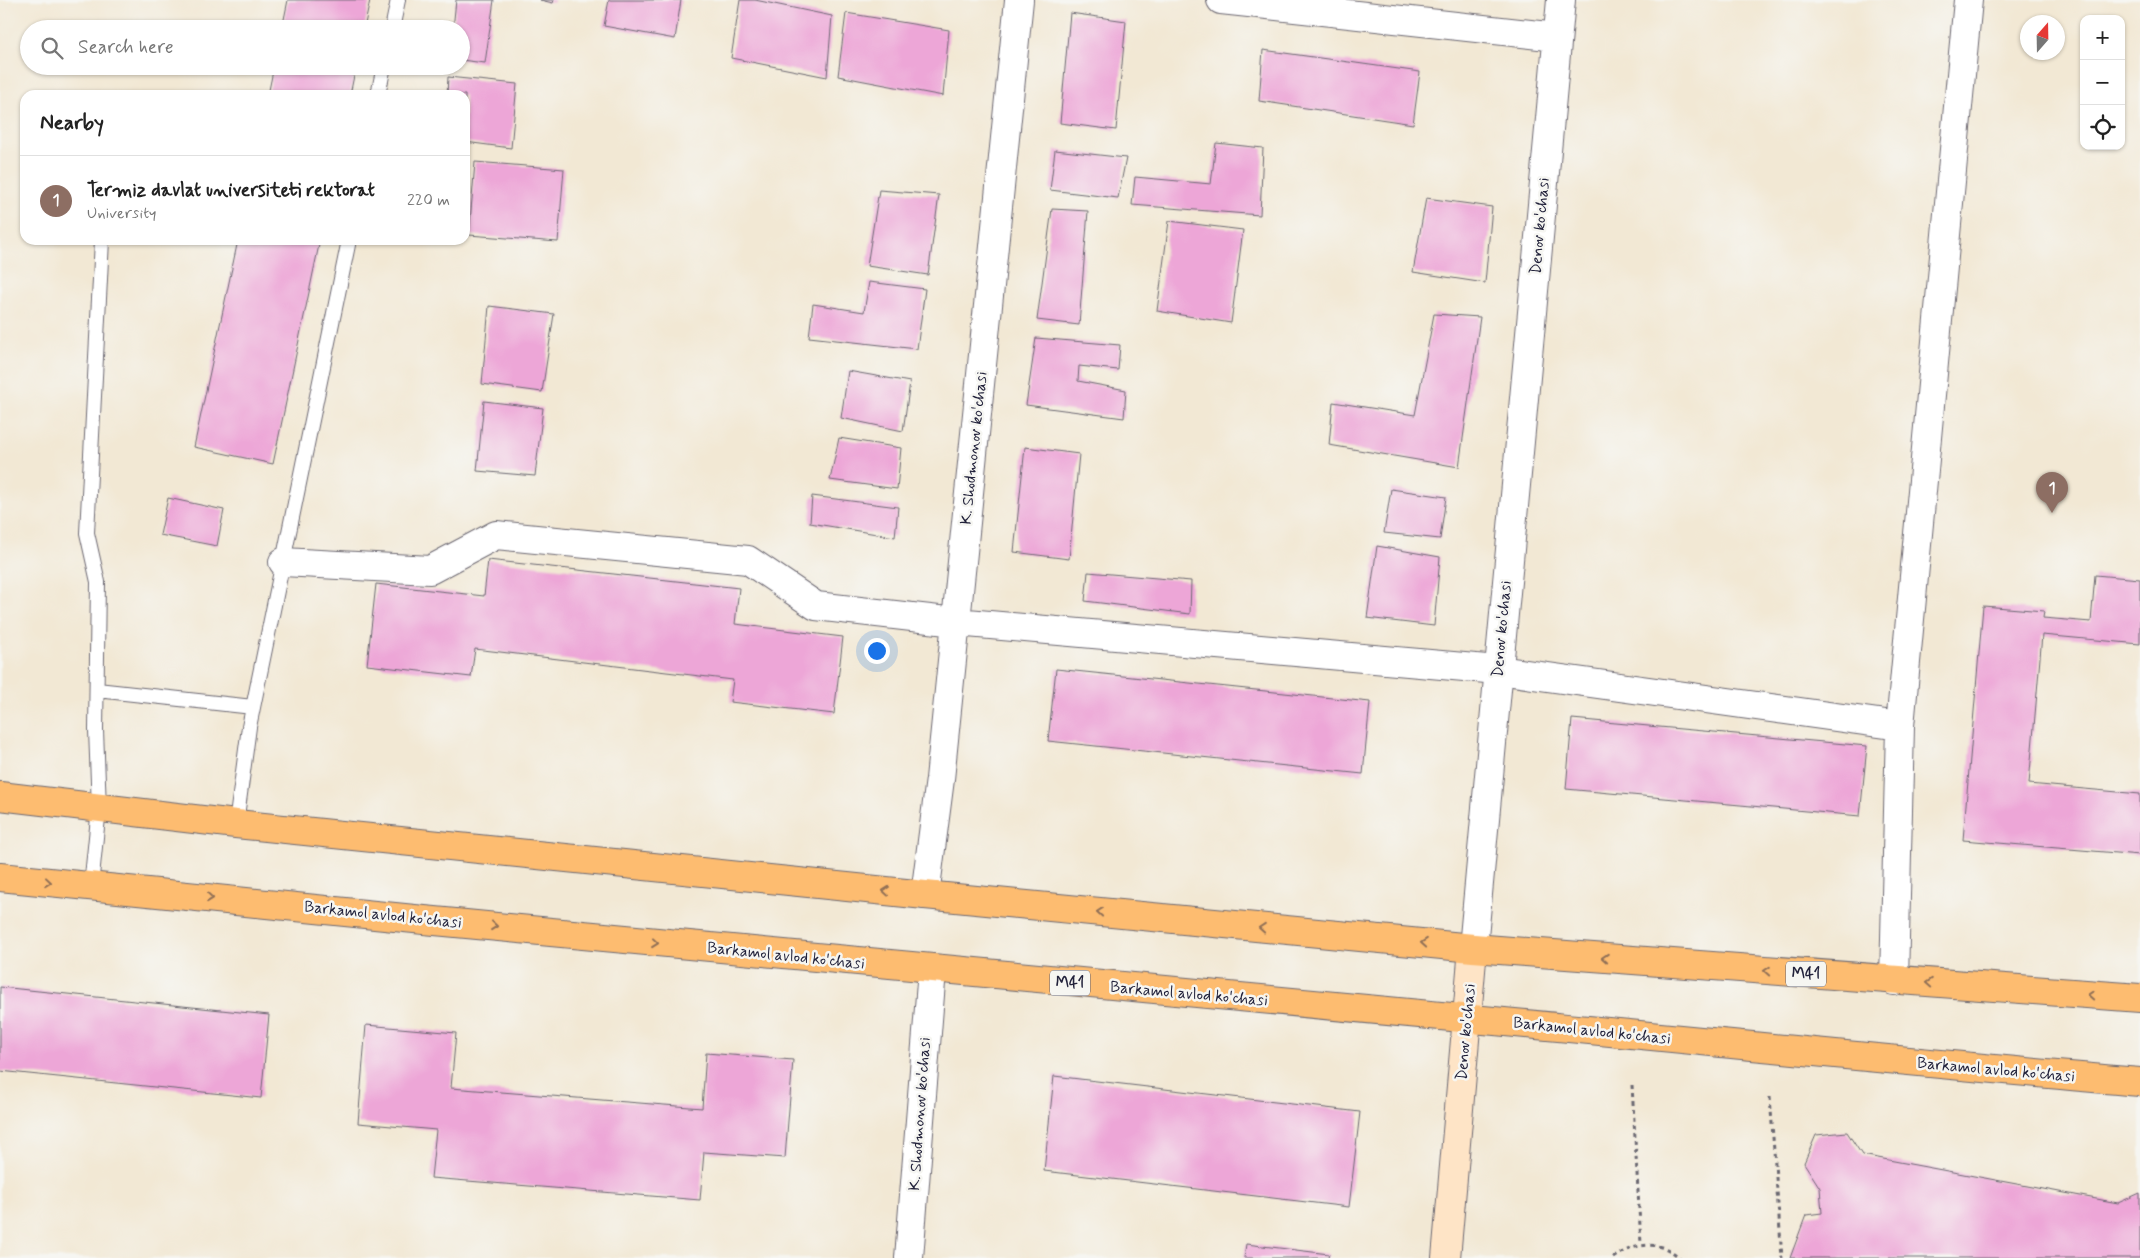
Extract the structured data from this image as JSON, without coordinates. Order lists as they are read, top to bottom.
{
  "streets": {
    "main road": ["Denov ko'chasi", "Barkamol avlod ko'chasi", "M41"],
    "street": ["K. Shodmonov ko'chasi"]
  },
  "crossings": [
    ["Denov ko'chasi", "Barkamol avlod ko'chasi"],
    ["Denov ko'chasi", "M41"],
    ["K. Shodmonov ko'chasi", "Barkamol avlod ko'chasi"],
    ["K. Shodmonov ko'chasi", "M41"]
  ],
  "north": "top",
  "page": {
    "map_buttons": ["+", "−"],
    "search": "Search here",
    "heading": "Nearby",
    "list": [
      {
        "mark": "1",
        "name": "Termiz davlat universiteti rektorat",
        "note": "University",
        "value": "220 m"
      }
    ],
    "pins": "1"
  }
}
